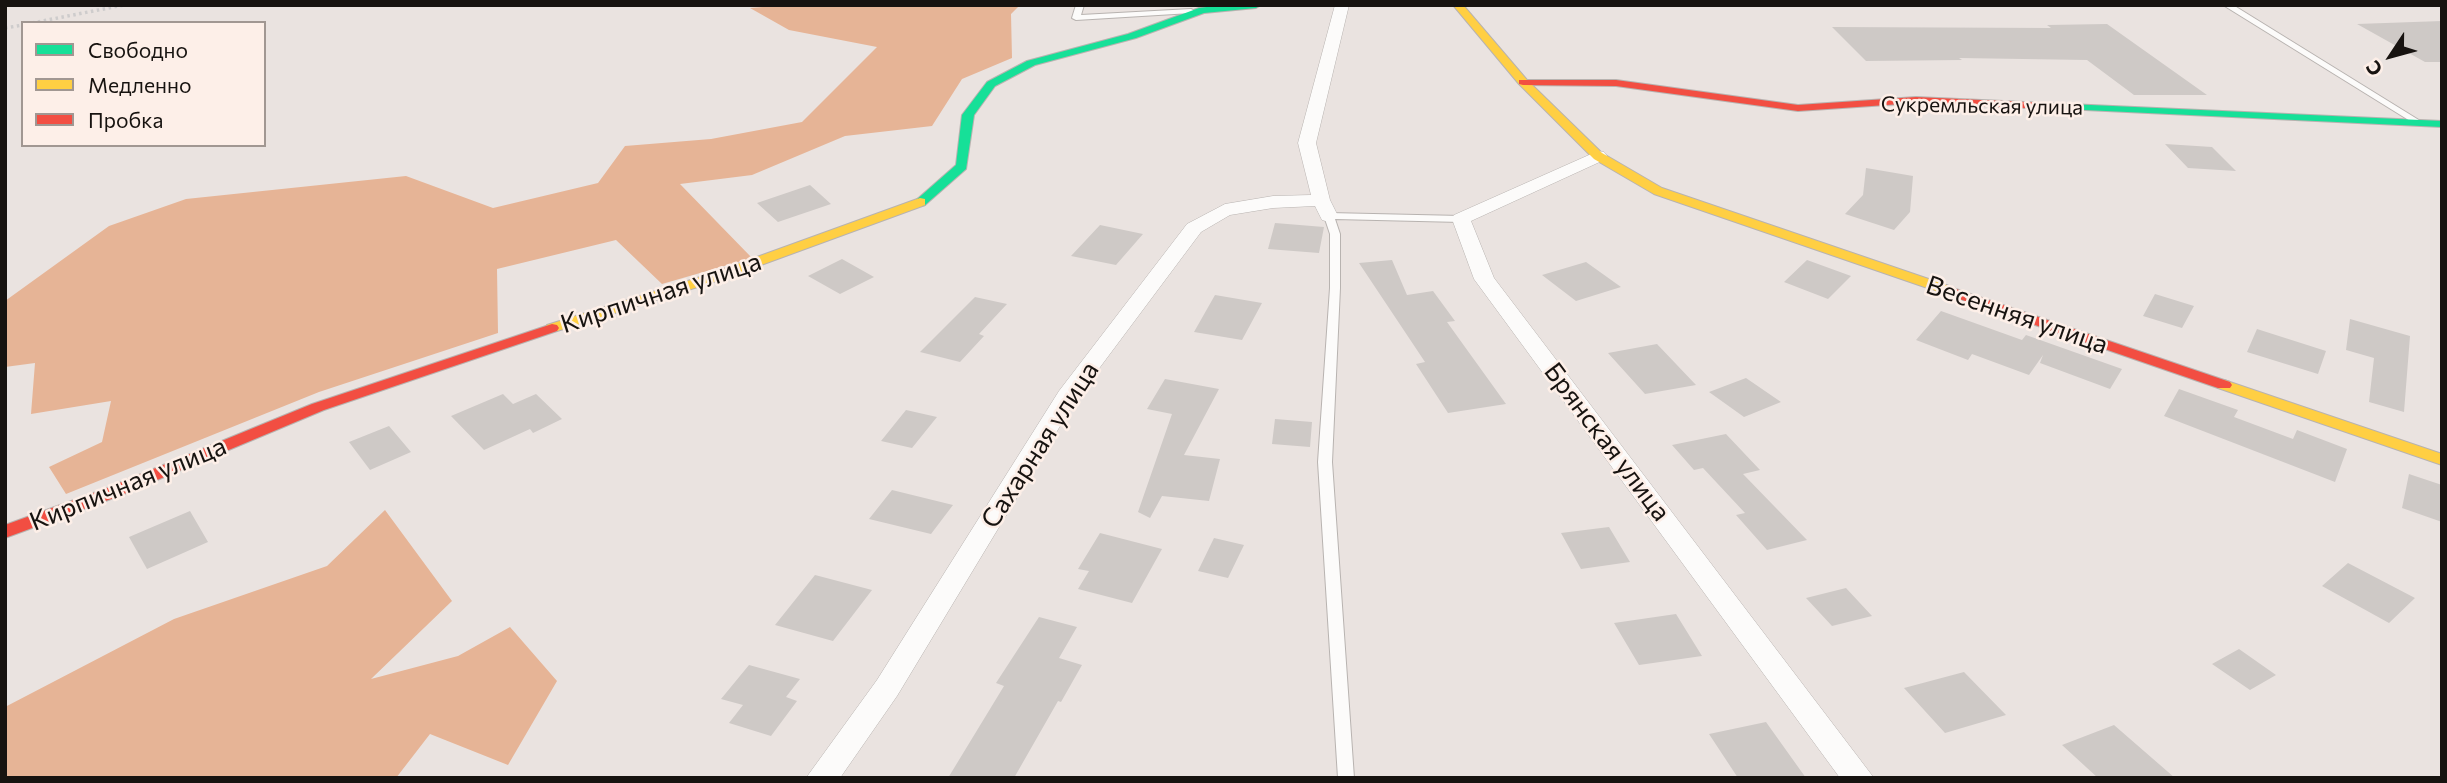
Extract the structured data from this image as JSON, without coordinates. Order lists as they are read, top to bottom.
{
  "streets": {
    "street": [
      "Сукремльская улица",
      "Кирпичная улица",
      "Весенняя улица",
      "Брянская улица",
      "Сахарная улица"
    ]
  },
  "crossings": [
    ["Сукремльская улица", "Весенняя улица"]
  ],
  "legend": ["Свободно", "Медленно", "Пробка"],
  "north": "bottom left"
}
